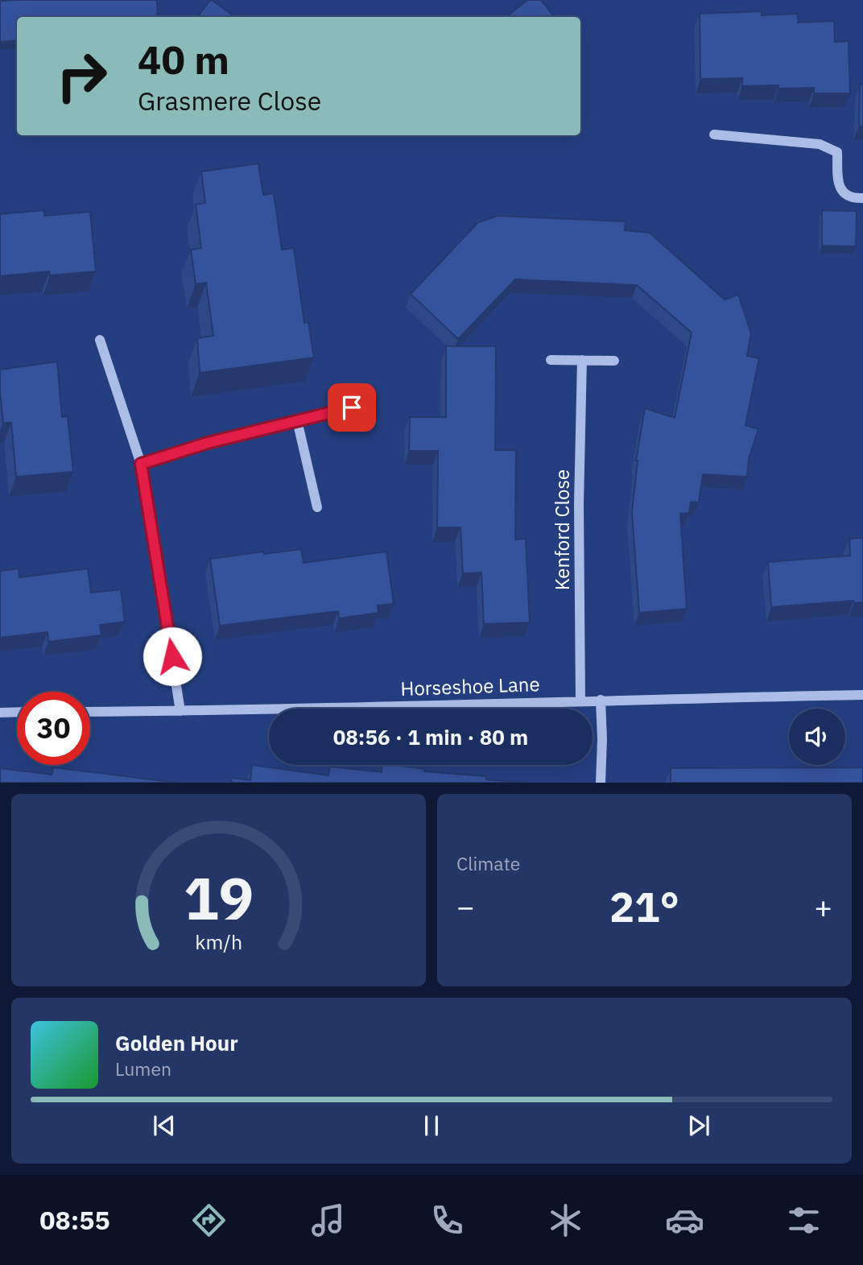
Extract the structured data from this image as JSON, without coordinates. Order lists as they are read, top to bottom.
{
  "streets": {
    "street": ["Kenford Close", "Horseshoe Lane"]
  },
  "crossings": [
    ["Kenford Close", "Horseshoe Lane"]
  ],
  "page": {
    "turn": ["40 m", "Grasmere Close"],
    "limit": "30",
    "trip": "08:56 · 1 min · 80 m",
    "tile": "Climate",
    "heat": ["−", "21°", "+"],
    "song": ["Golden Hour", "Lumen"],
    "tabs": "08:55",
    "gauge": ["19", "km/h"]
  }
}
